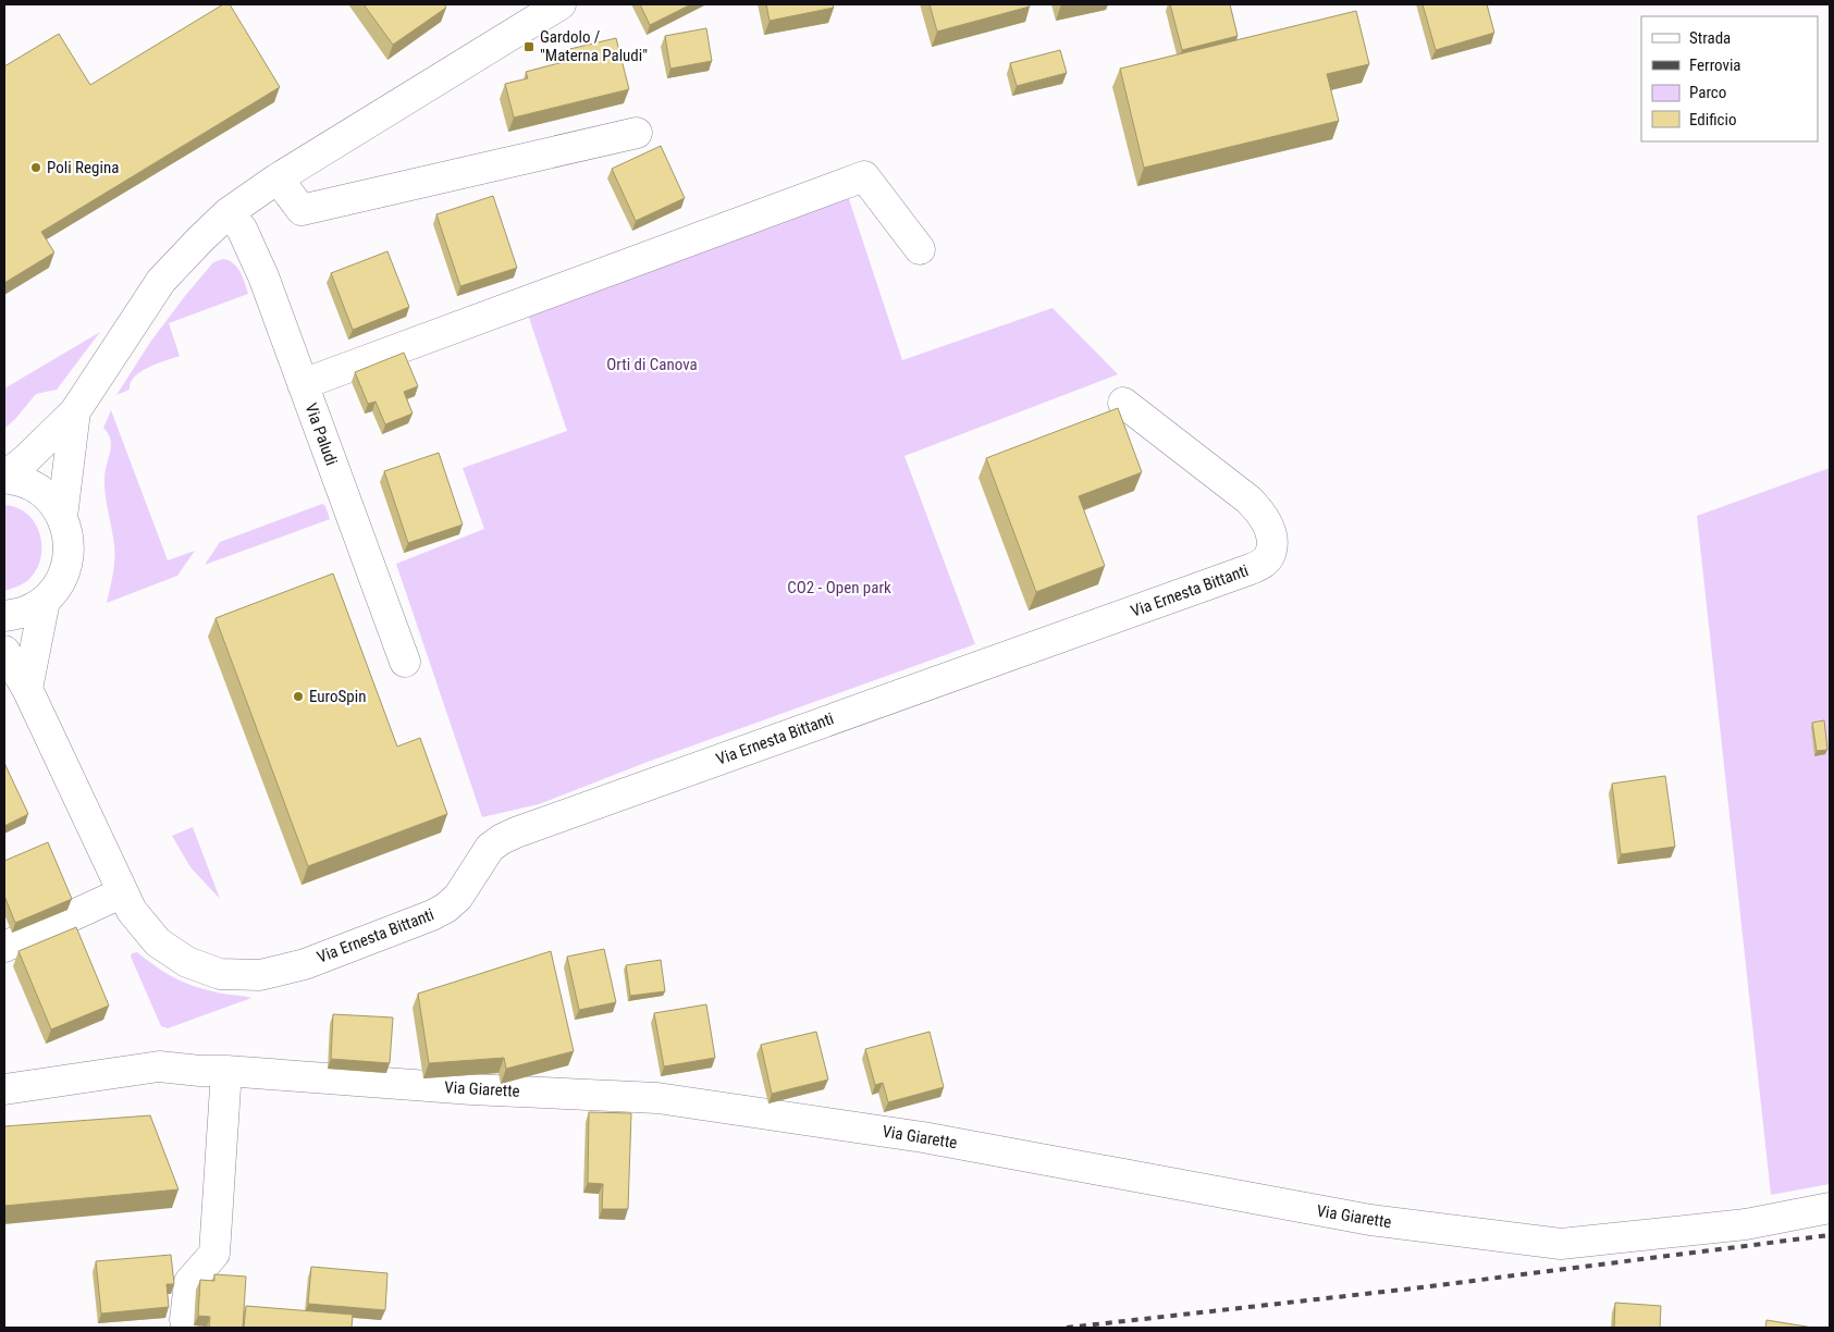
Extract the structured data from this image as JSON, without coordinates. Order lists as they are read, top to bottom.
{
  "streets": {
    "street": ["Via Paludi", "Via Ernesta Bittanti", "Via Giarette"]
  },
  "parks": ["Orti di Canova", "CO2 - Open park"],
  "places": {
    "transit": ["Gardolo / \"Materna Paludi\""],
    "other": ["Poli Regina", "EuroSpin"]
  },
  "legend": [
    "Strada",
    "Ferrovia",
    "Parco",
    "Edificio"
  ]
}
